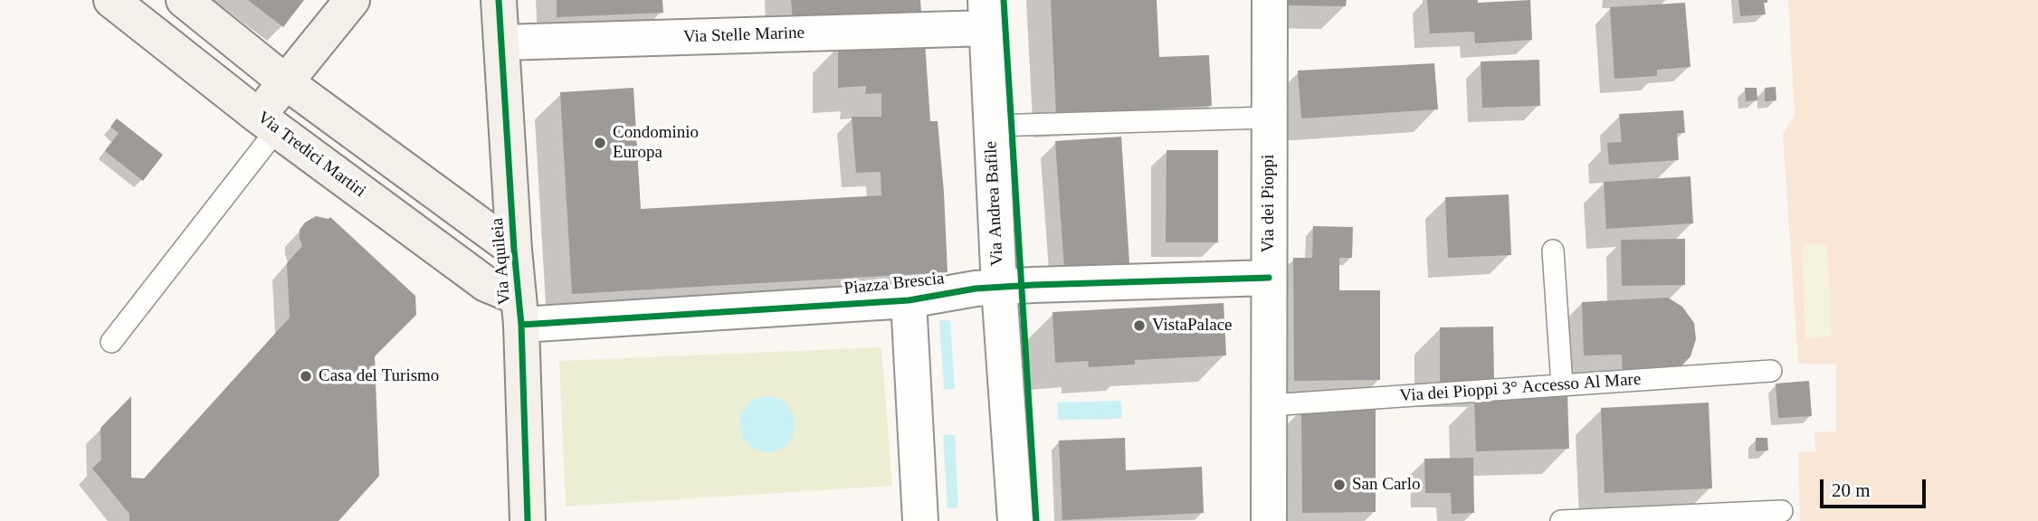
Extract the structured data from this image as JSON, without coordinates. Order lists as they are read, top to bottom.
{
  "streets": {
    "street": [
      "Via Stelle Marine",
      "Via Tredici Martiri",
      "Via Andrea Bafile",
      "Via dei Pioppi",
      "Via Aquileia",
      "Piazza Brescia"
    ],
    "lane": ["Via dei Pioppi 3° Accesso Al Mare"]
  },
  "crossings": [
    ["Via Stelle Marine", "Via Andrea Bafile"],
    ["Via Stelle Marine", "Via Aquileia"],
    ["Via Tredici Martiri", "Via Aquileia"],
    ["Via Tredici Martiri", "Piazza Brescia"],
    ["Via Andrea Bafile", "Piazza Brescia"],
    ["Via dei Pioppi", "Piazza Brescia"],
    ["Via dei Pioppi", "Via dei Pioppi 3° Accesso Al Mare"],
    ["Via Aquileia", "Piazza Brescia"]
  ],
  "places": [
    "Condominio Europa",
    "VistaPalace",
    "Casa del Turismo",
    "San Carlo"
  ],
  "scale_bar": "20 m"
}
